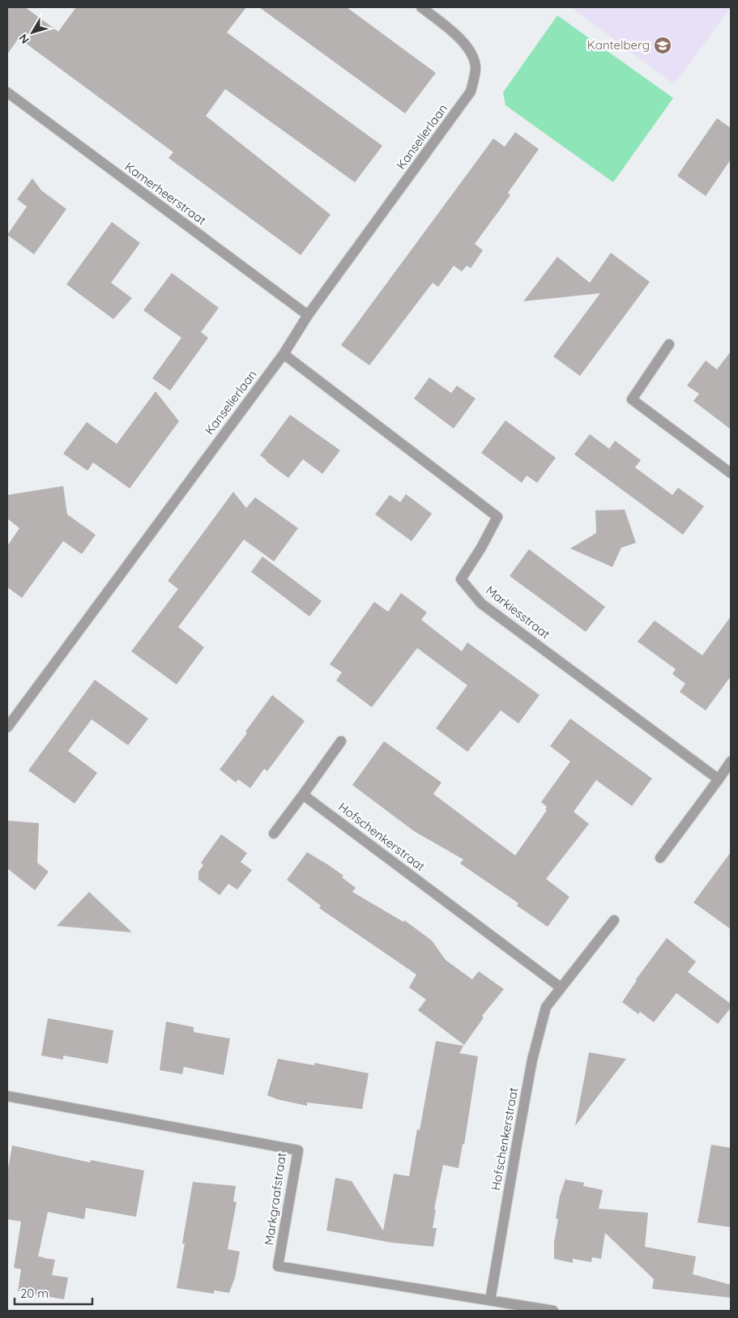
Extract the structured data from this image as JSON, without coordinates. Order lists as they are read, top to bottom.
{
  "streets": {
    "street": [
      "Kanselierlaan",
      "Kamerheerstraat",
      "Markiesstraat",
      "Hofschenkerstraat",
      "Markgraafstraat"
    ]
  },
  "crossings": [
    ["Kanselierlaan", "Kamerheerstraat"],
    ["Kanselierlaan", "Markiesstraat"],
    ["Hofschenkerstraat", "Markgraafstraat"]
  ],
  "places": {
    "school or university": ["Kantelberg"]
  },
  "scale_bar": "20 m",
  "north": "bottom left"
}
